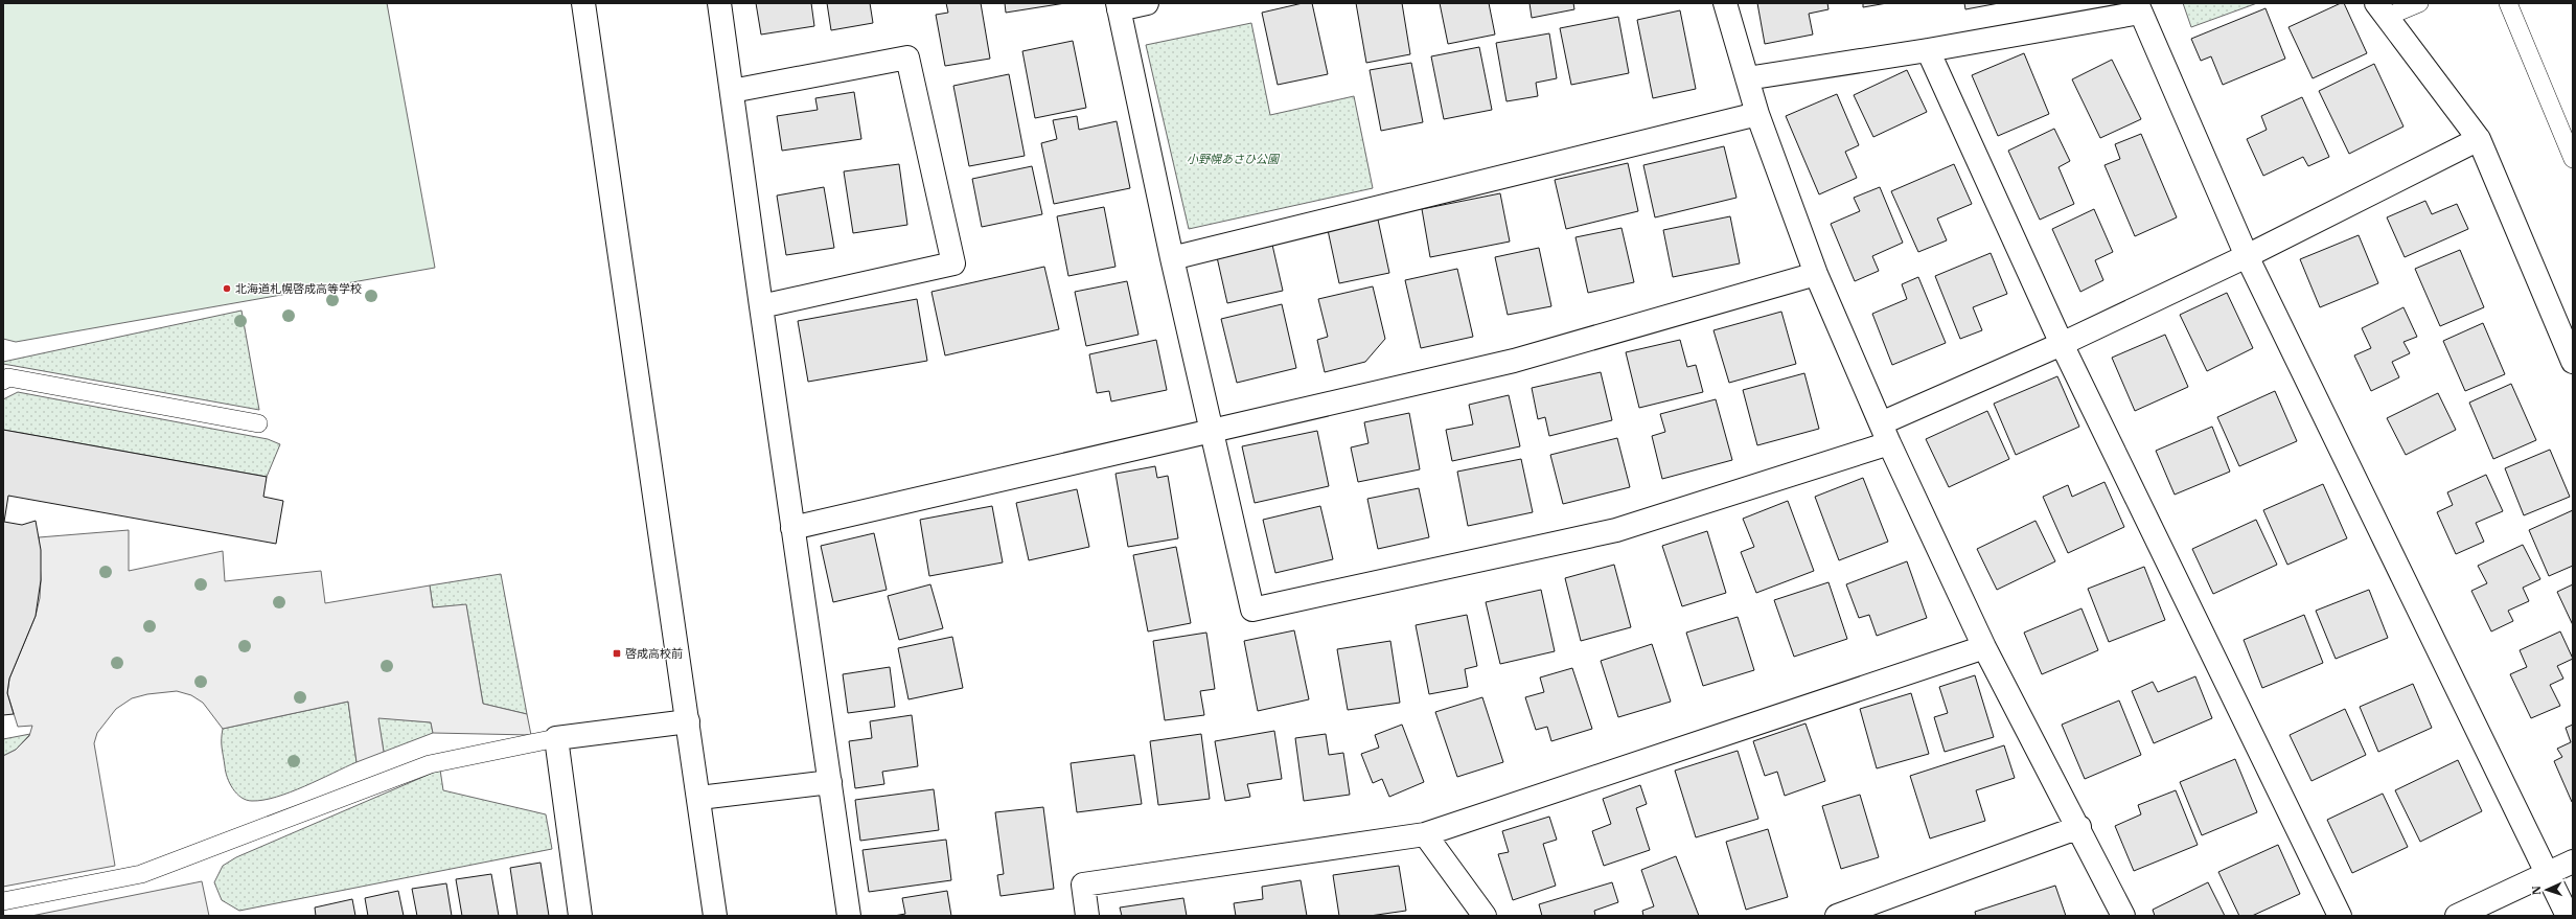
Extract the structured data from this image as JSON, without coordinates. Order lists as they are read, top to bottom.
{
  "parks": ["小野幌あさひ公園"],
  "places": {
    "other": ["北海道札幌啓成高等学校"],
    "transit": ["啓成高校前"]
  },
  "north": "left"
}
